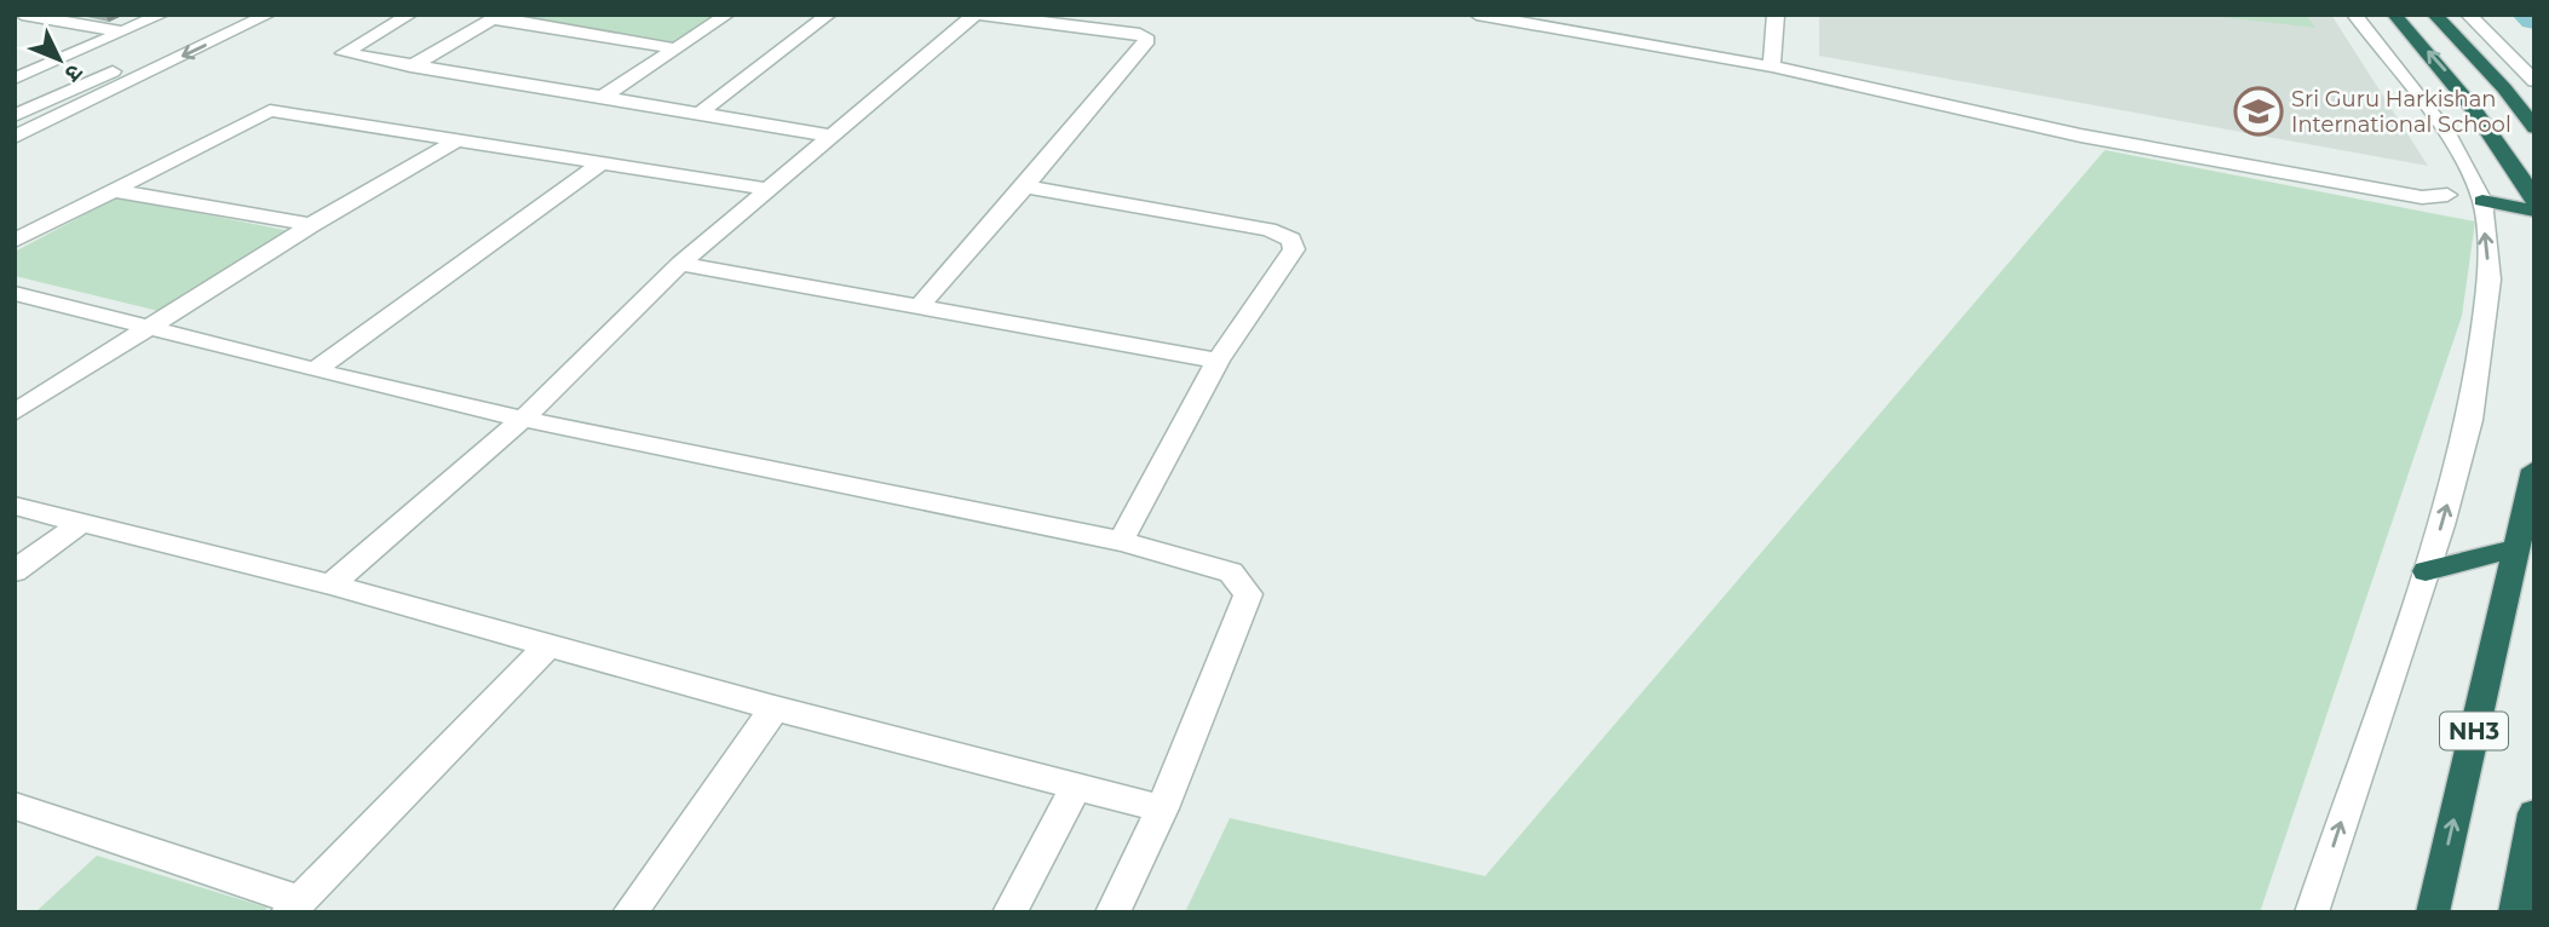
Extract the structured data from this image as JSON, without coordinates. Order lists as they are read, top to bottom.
{
  "streets": {
    "highway": ["NH3"]
  },
  "places": {
    "school or university": ["Sri Guru Harkishan International School"]
  },
  "north": "bottom right"
}
